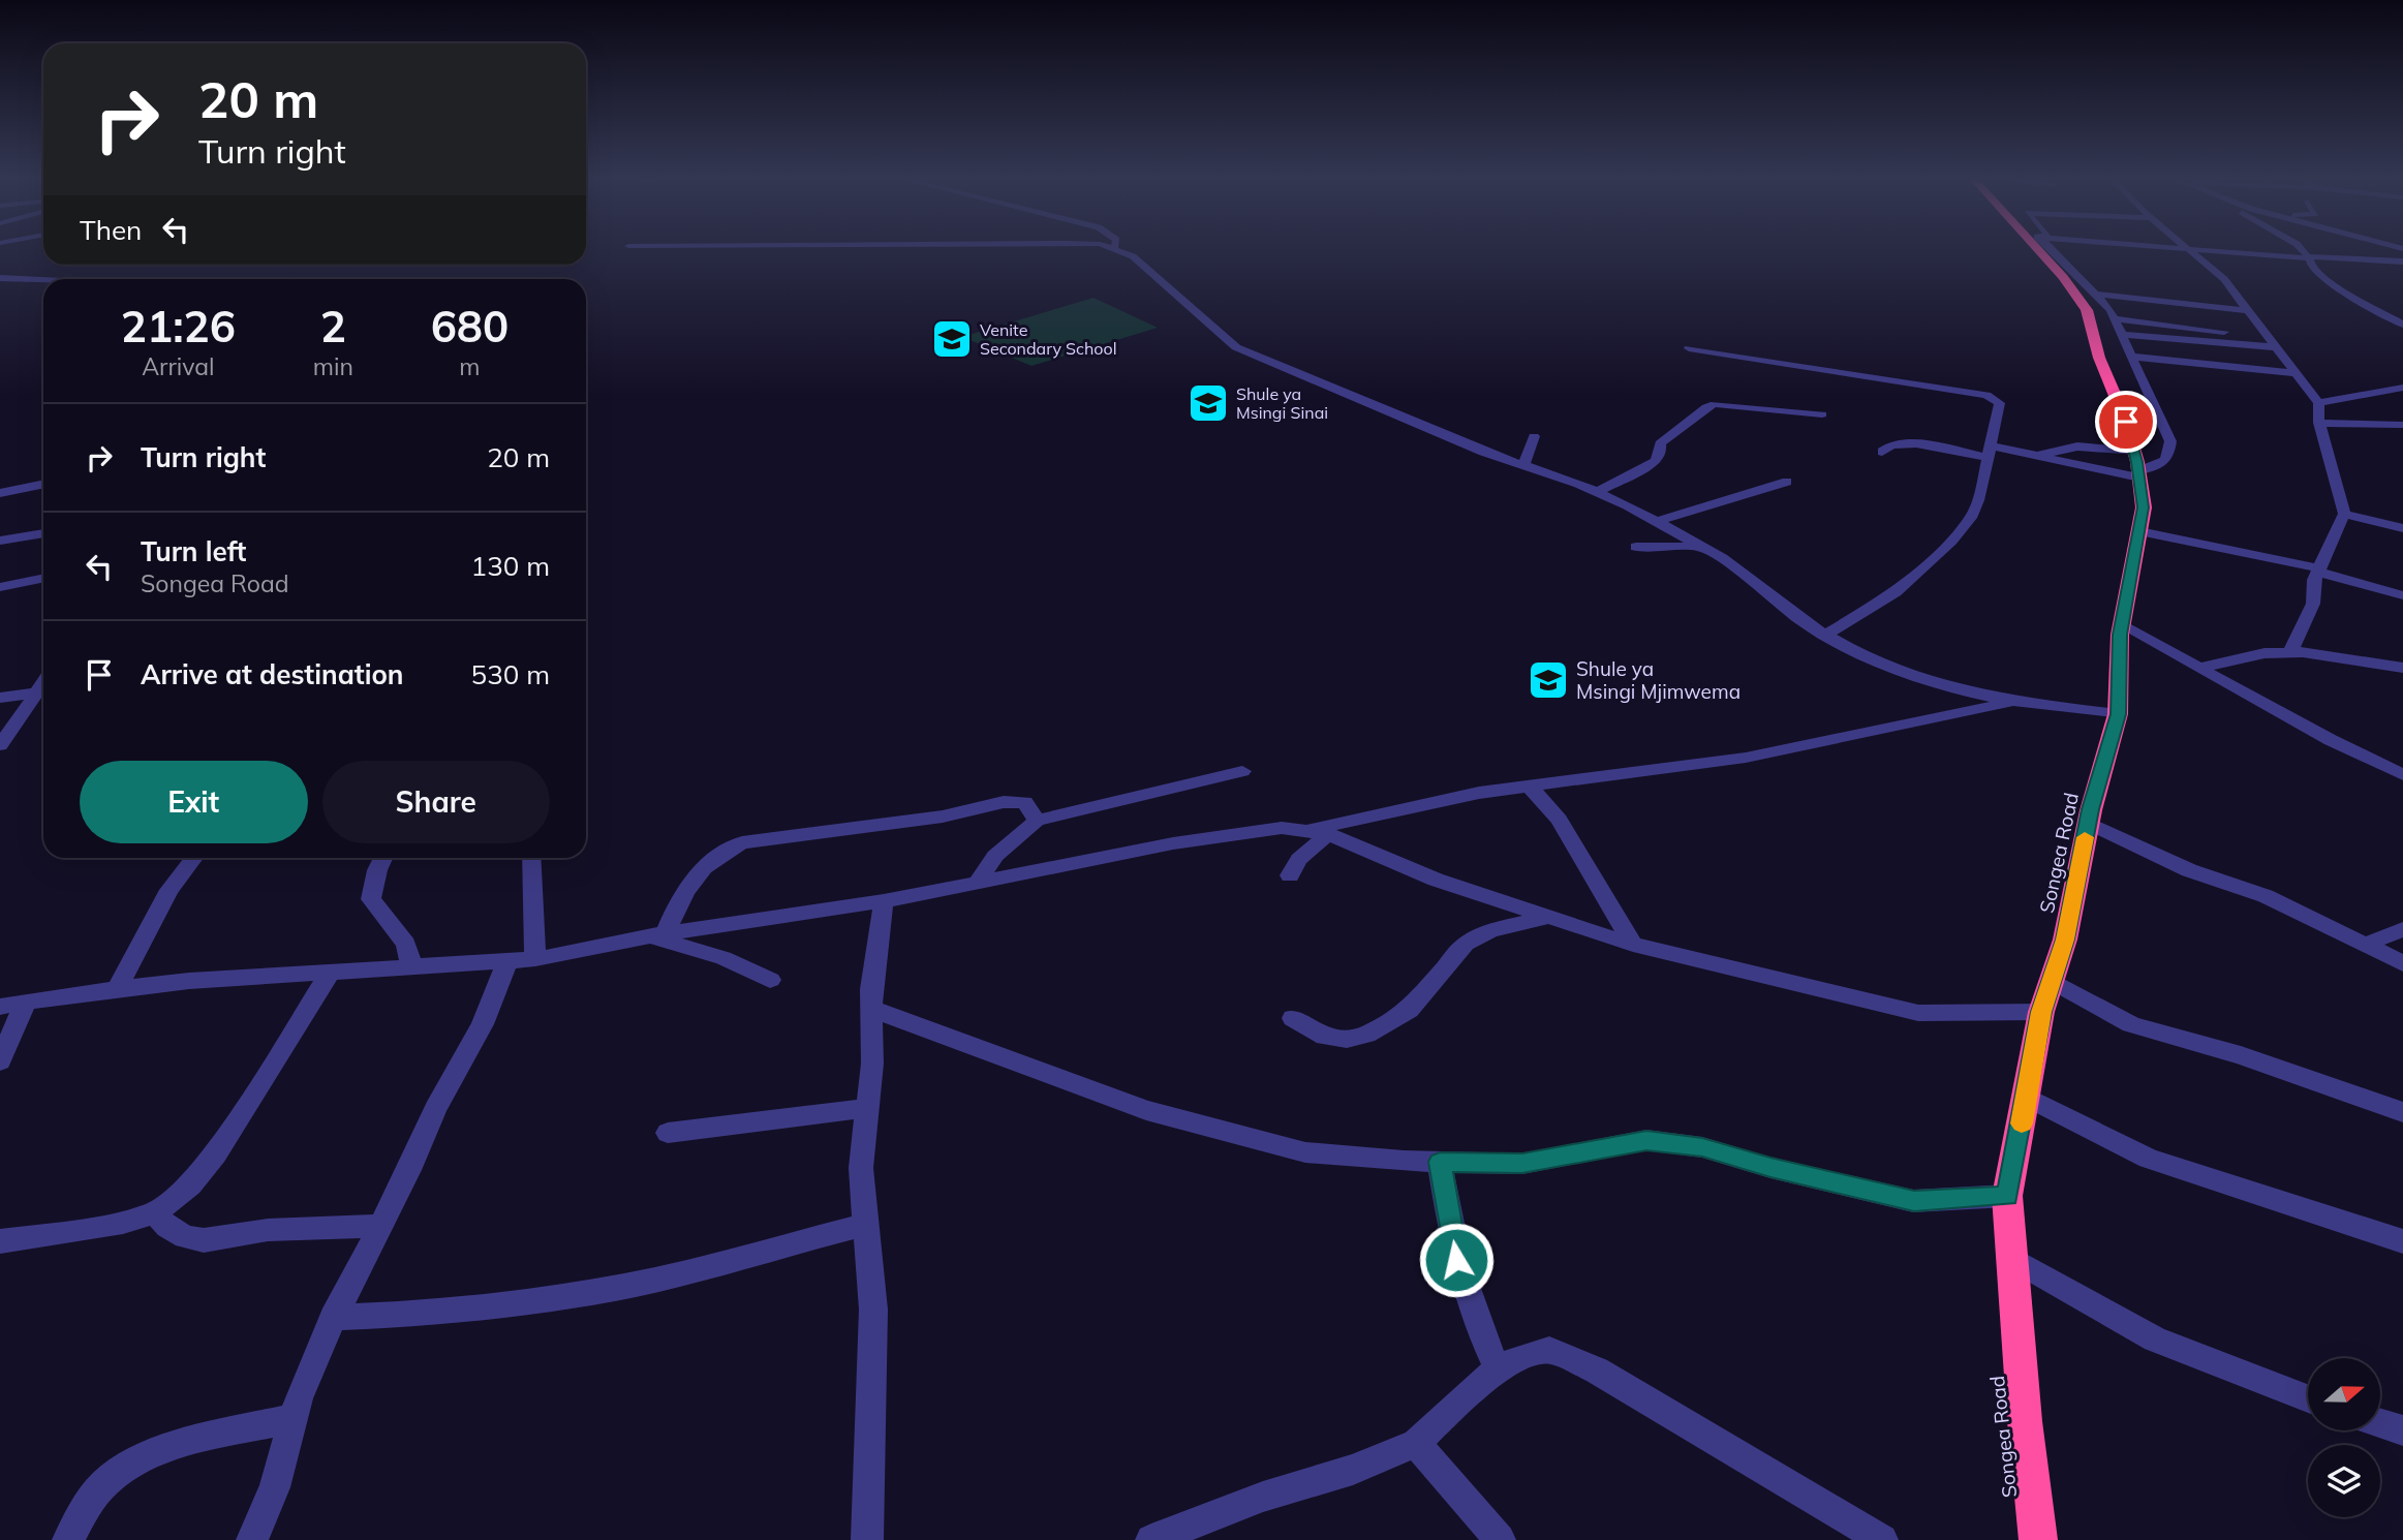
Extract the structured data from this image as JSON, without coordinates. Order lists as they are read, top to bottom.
{
  "streets": {
    "highway": ["Songea Road"]
  },
  "places": {
    "school or university": ["Venite Secondary School", "Shule ya Msingi Sinai", "Shule ya Msingi Mjimwema"]
  },
  "north": "right",
  "page": {
    "turn": ["20 m", "Turn right"],
    "then": "Then",
    "eta": [
      "21:26",
      "Arrival",
      "2",
      "min",
      "680",
      "m"
    ],
    "list": [
      {
        "name": "Turn right",
        "value": "20 m"
      },
      {
        "name": "Turn left",
        "note": "Songea Road",
        "value": "130 m"
      },
      {
        "name": "Arrive at destination",
        "value": "530 m"
      }
    ],
    "buttons": ["Exit", "Share"]
  }
}
